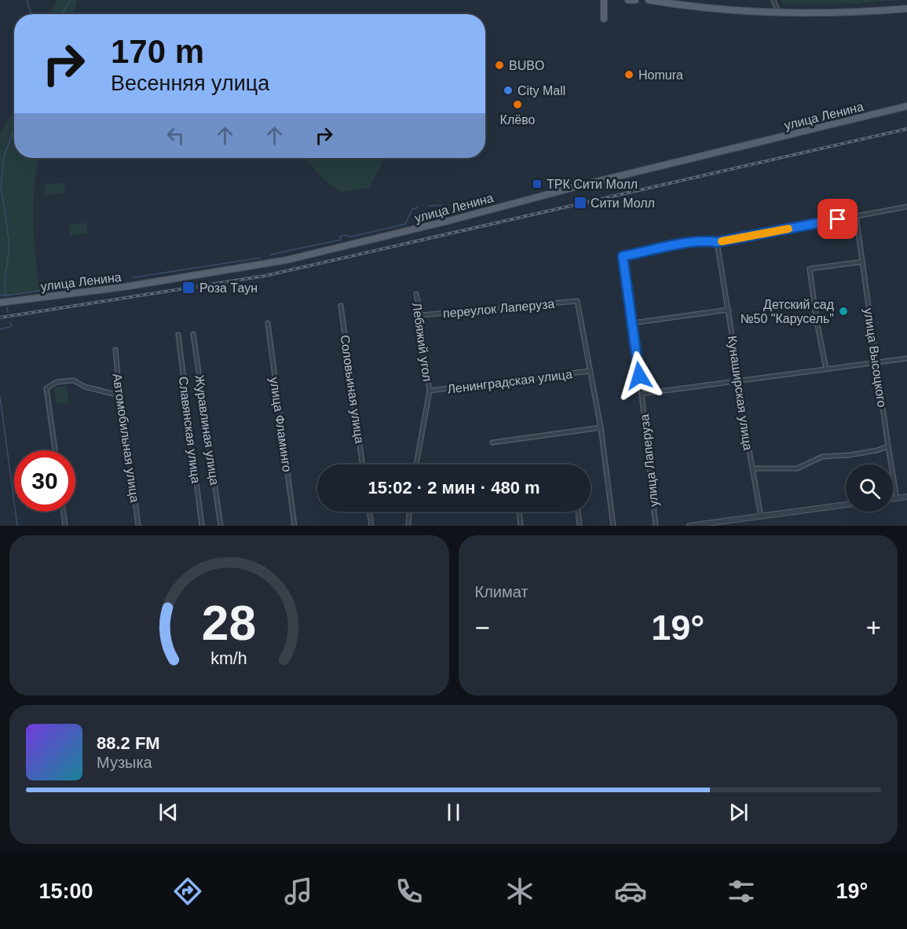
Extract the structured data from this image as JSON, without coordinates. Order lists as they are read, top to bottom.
{
  "streets": {
    "main road": ["улица Ленина"],
    "street": [
      "переулок Лаперуза",
      "Лебяжий угол",
      "улица Высоцкого",
      "Ленинградская улица",
      "Соловьиная улица",
      "Кунаширская улица",
      "улица Фламинго",
      "Славянская улица",
      "Журавлиная улица",
      "Автомобильная улица",
      "улица Лаперуза"
    ]
  },
  "crossings": [
    ["переулок Лаперуза", "Лебяжий угол"],
    ["переулок Лаперуза", "Ленинградская улица"],
    ["Лебяжий угол", "Ленинградская улица"],
    ["Кунаширская улица", "улица Лаперуза"]
  ],
  "places": {
    "other": [
      "BUBO",
      "Homura",
      "City Mall",
      "Клёво",
      "Детский сад №50 \"Карусель\""
    ],
    "transit": ["ТРК Сити Молл", "Сити Молл", "Роза Таун"]
  },
  "page": {
    "turn": ["170 m", "Весенняя улица"],
    "limit": "30",
    "trip": "15:02 · 2 мин · 480 m",
    "tile": "Климат",
    "heat": ["−", "19°", "+"],
    "song": ["88.2 FM", "Музыка"],
    "tabs": ["15:00", "19°"],
    "gauge": ["28", "km/h"]
  }
}
